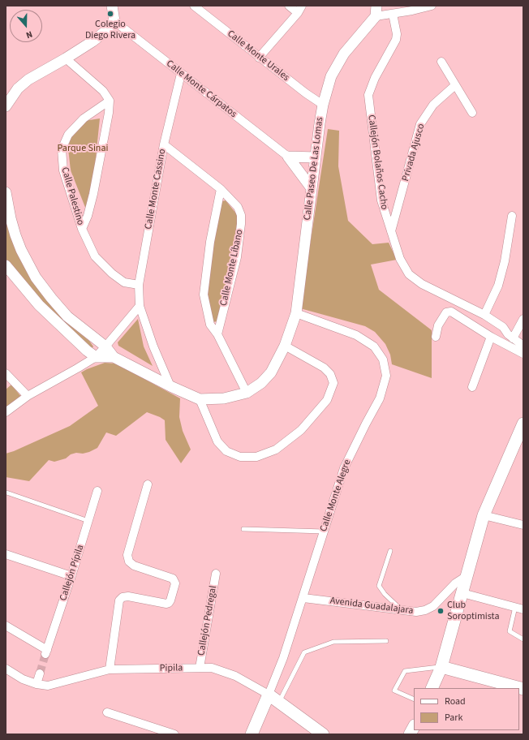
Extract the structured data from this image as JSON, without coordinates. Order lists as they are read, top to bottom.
{
  "streets": {
    "main road": ["Pipila"],
    "street": [
      "Calle Monte Urales",
      "Calle Monte Cárpatos",
      "Privada Ajusco",
      "Callejón Bolaños Cacho",
      "Calle Paseo De Las Lomas",
      "Calle Monte Cassino",
      "Calle Palestino",
      "Calle Monte Líbano",
      "Calle Monte Alegre",
      "Callejón Pípila",
      "Avenida Guadalajara",
      "Callejón Pedregal"
    ]
  },
  "crossings": [
    ["Calle Monte Urales", "Calle Paseo De Las Lomas"],
    ["Calle Monte Cárpatos", "Calle Monte Cassino"],
    ["Privada Ajusco", "Callejón Bolaños Cacho"],
    ["Calle Paseo De Las Lomas", "Calle Monte Líbano"],
    ["Calle Paseo De Las Lomas", "Calle Monte Alegre"],
    ["Calle Monte Cassino", "Calle Palestino"],
    ["Calle Monte Cassino", "Calle Monte Líbano"],
    ["Calle Monte Alegre", "Avenida Guadalajara"],
    ["Calle Monte Alegre", "Pipila"],
    ["Callejón Pedregal", "Pipila"]
  ],
  "parks": ["Parque Sinai"],
  "places": ["Colegio Diego Rivera", "Club Soroptimista"],
  "legend": ["Road", "Park"],
  "north": "bottom"
}
